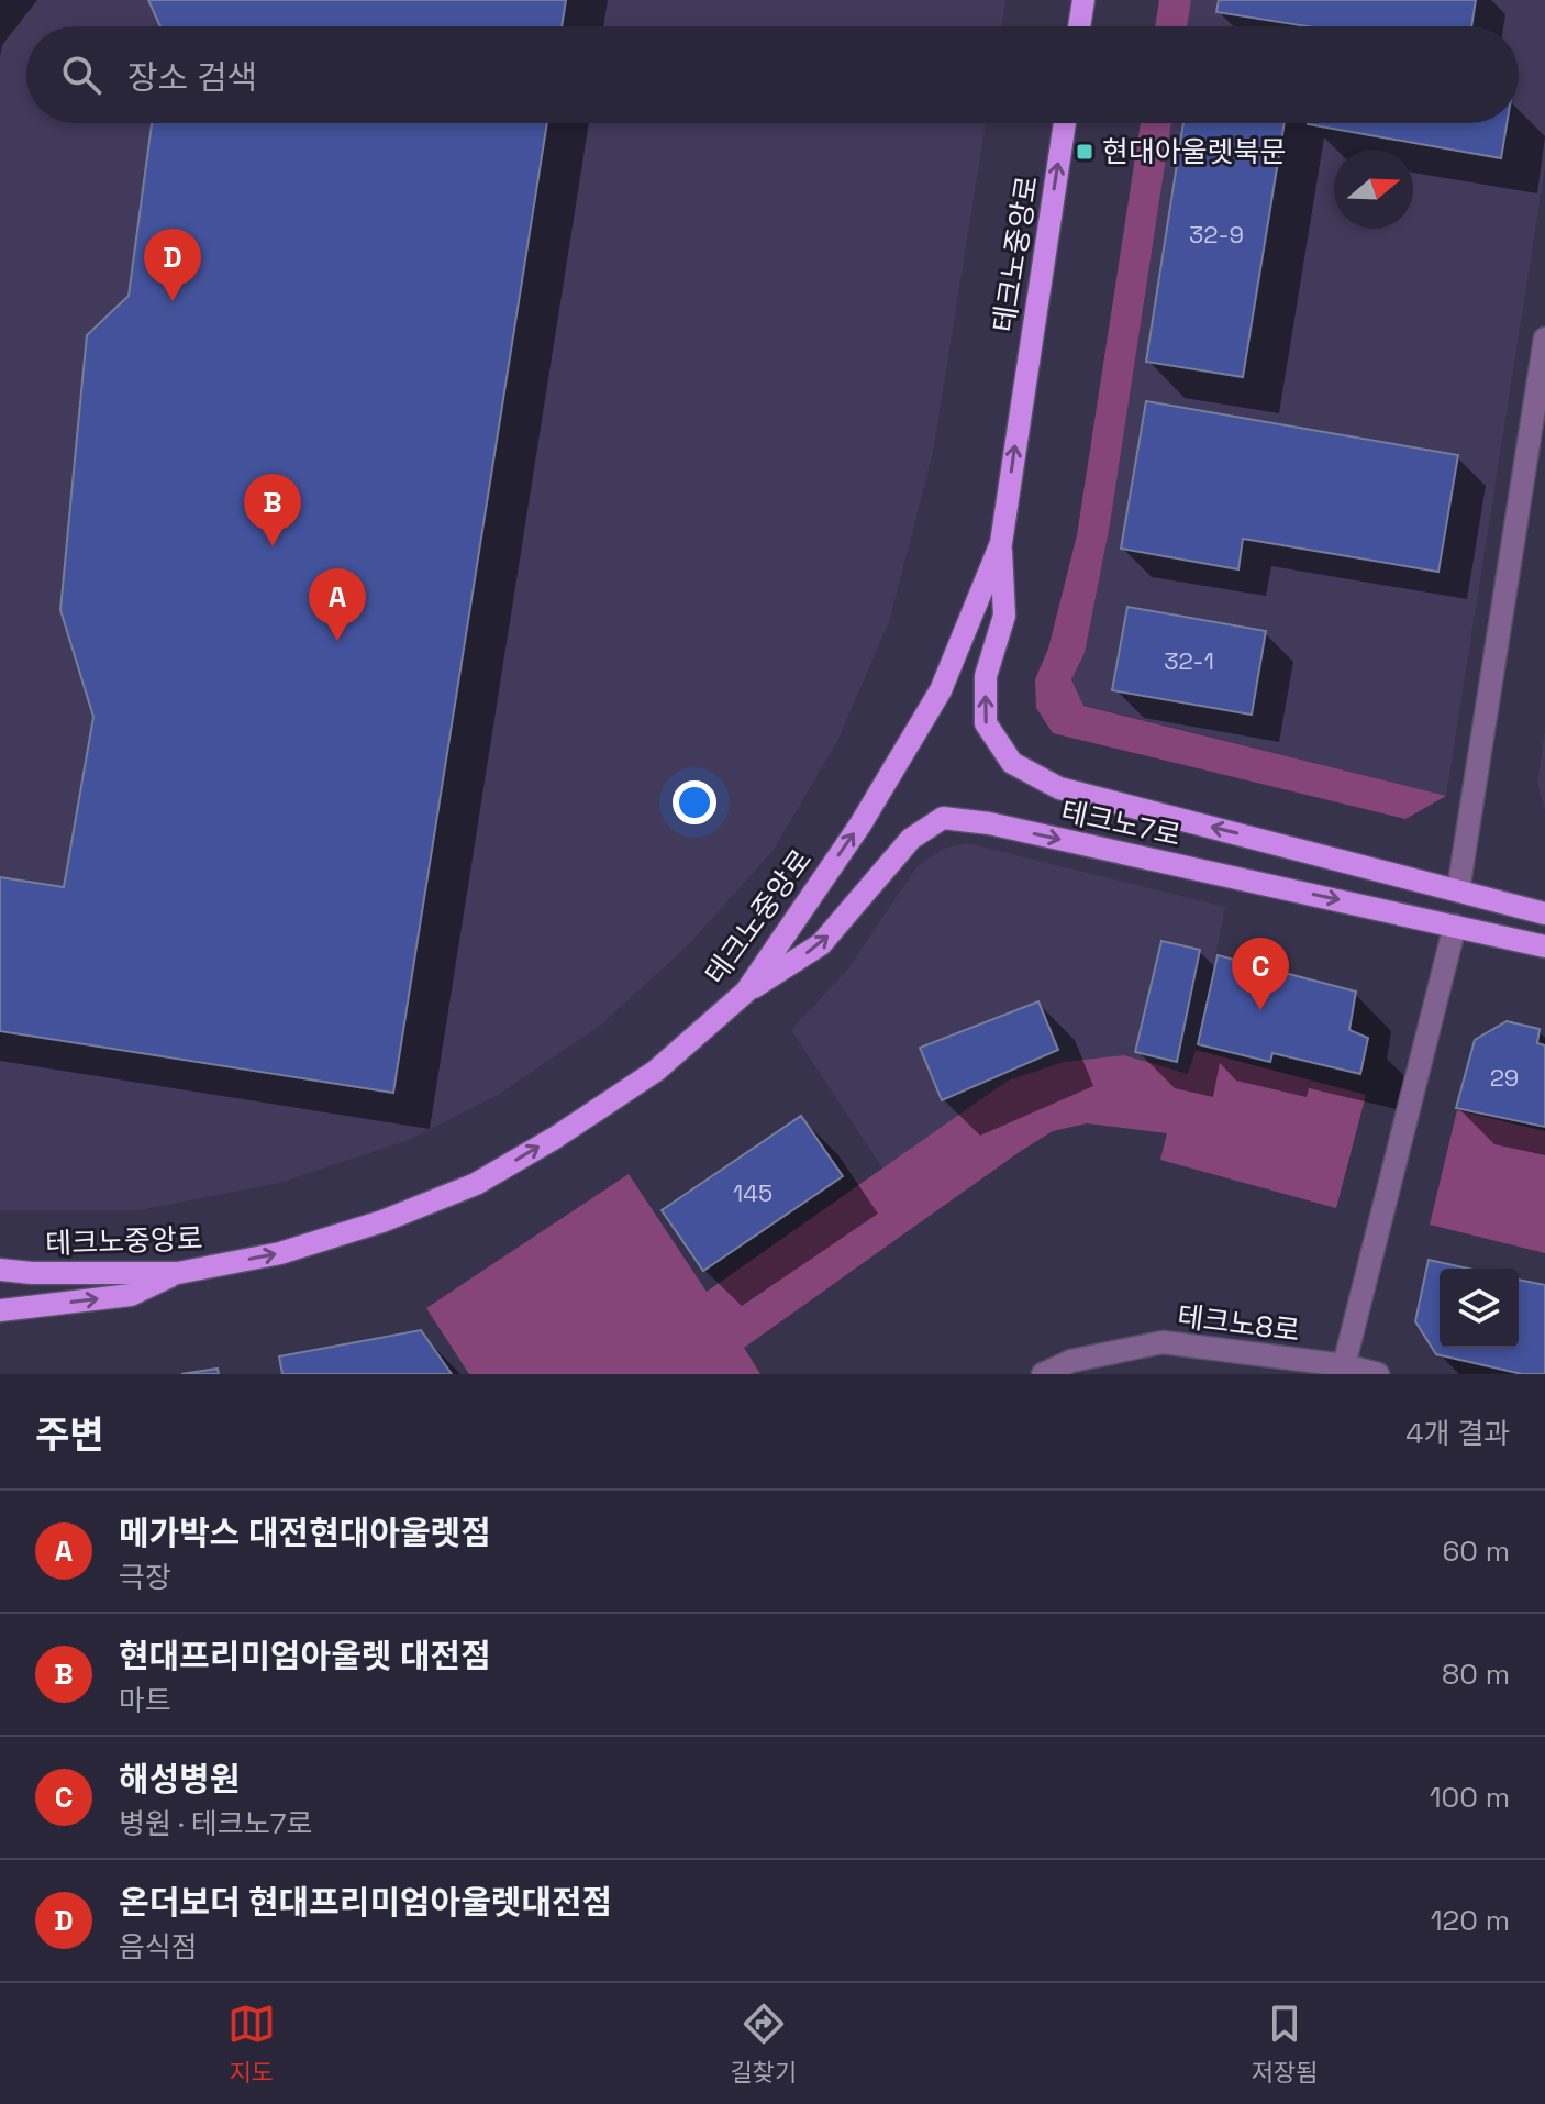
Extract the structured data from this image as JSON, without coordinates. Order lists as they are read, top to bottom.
{
  "streets": {
    "main road": ["테크노중앙로", "테크노7로"],
    "street": ["테크노8로"]
  },
  "crossings": [
    ["테크노중앙로", "테크노7로"]
  ],
  "one_way": ["테크노중앙로"],
  "places": {
    "transit": ["현대아울렛북문"]
  },
  "house_numbers": [
    "32-9",
    "32-1",
    "29",
    "145"
  ],
  "north": "right",
  "page": {
    "search": "장소 검색",
    "pins": [
      "D",
      "B",
      "A",
      "C"
    ],
    "heading": ["주변", "4개 결과"],
    "list": [
      {
        "mark": "A",
        "name": "메가박스 대전현대아울렛점",
        "note": "극장",
        "value": "60 m"
      },
      {
        "mark": "B",
        "name": "현대프리미엄아울렛 대전점",
        "note": "마트",
        "value": "80 m"
      },
      {
        "mark": "C",
        "name": "해성병원",
        "note": "병원 · 테크노7로",
        "value": "100 m"
      },
      {
        "mark": "D",
        "name": "온더보더 현대프리미엄아울렛대전점",
        "note": "음식점",
        "value": "120 m"
      }
    ],
    "nav": ["지도", "길찾기", "저장됨"]
  }
}
